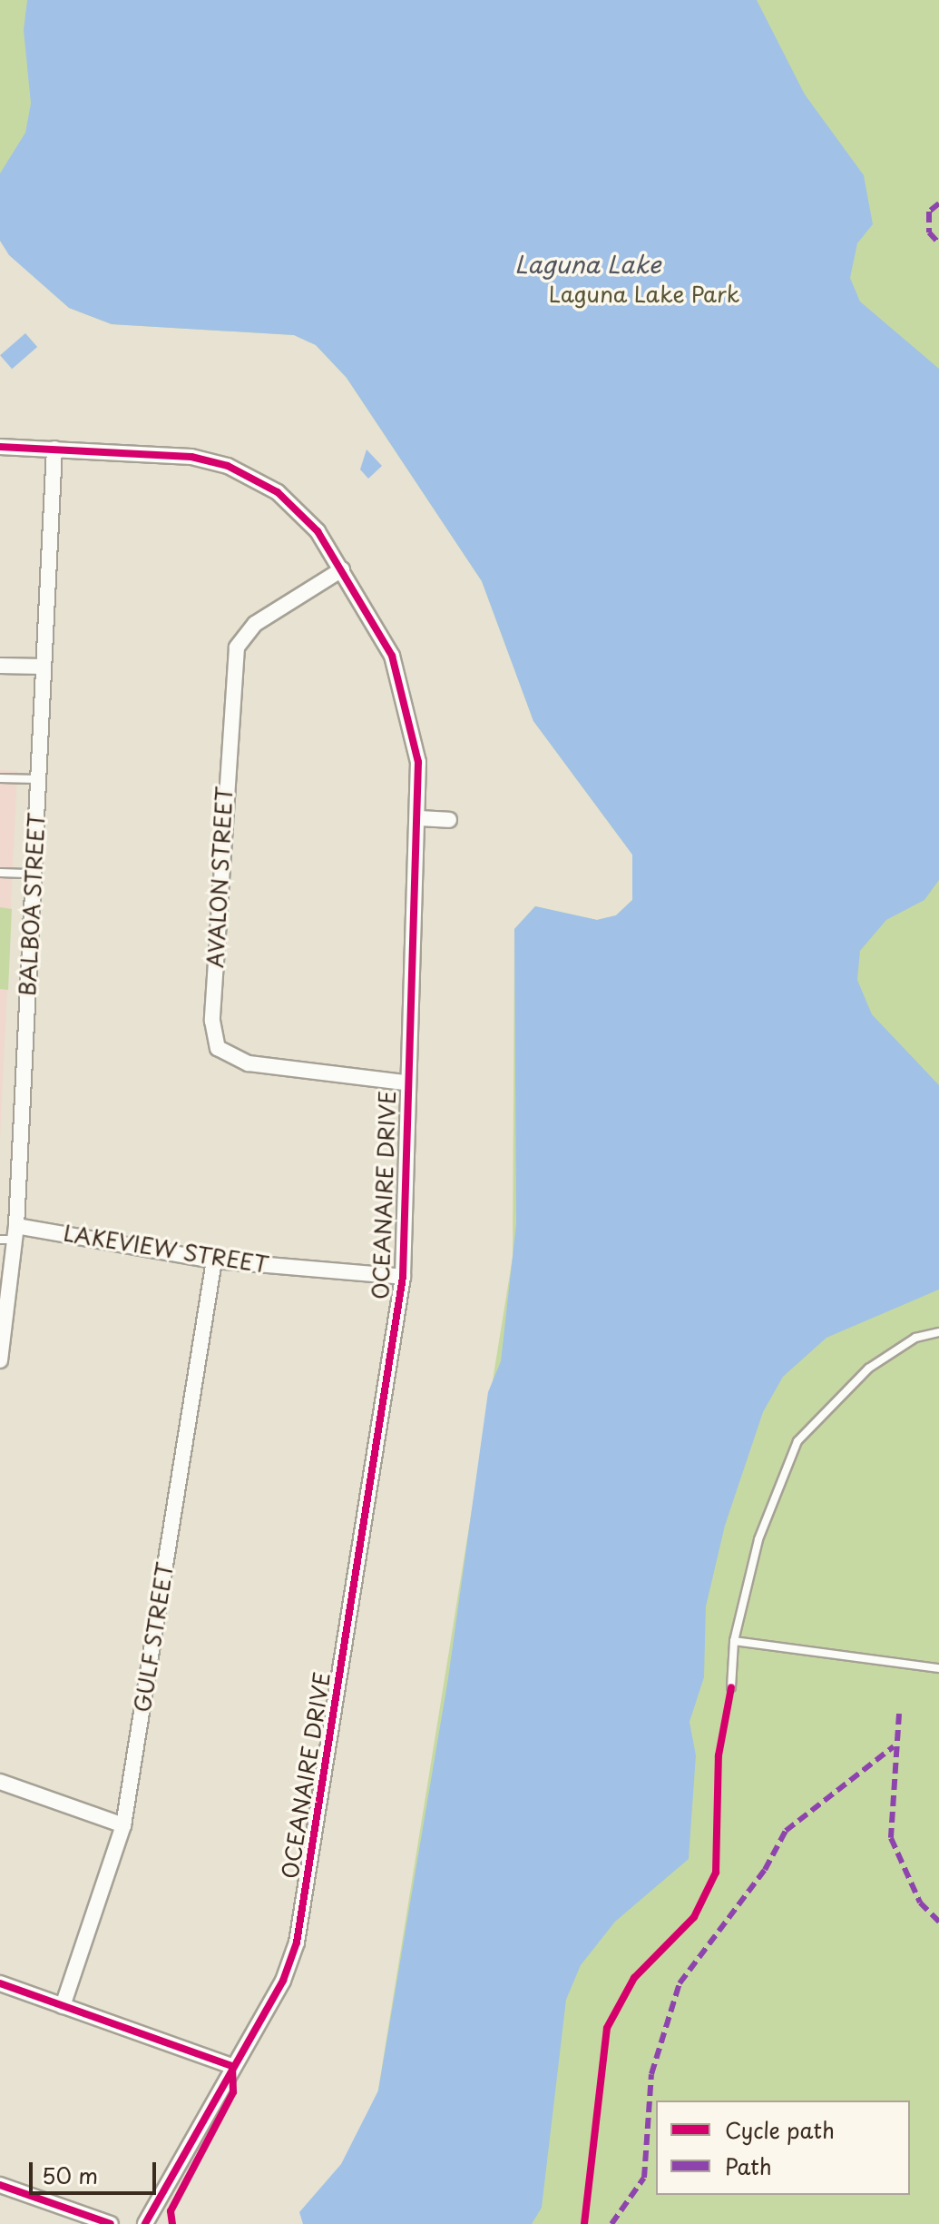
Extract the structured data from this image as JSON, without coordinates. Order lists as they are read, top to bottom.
{
  "streets": {
    "street": [
      "AVALON STREET",
      "BALBOA STREET",
      "OCEANAIRE DRIVE",
      "LAKEVIEW STREET",
      "GULF STREET"
    ]
  },
  "crossings": [
    ["AVALON STREET", "OCEANAIRE DRIVE"],
    ["BALBOA STREET", "OCEANAIRE DRIVE"],
    ["BALBOA STREET", "LAKEVIEW STREET"],
    ["OCEANAIRE DRIVE", "LAKEVIEW STREET"],
    ["LAKEVIEW STREET", "GULF STREET"]
  ],
  "water": ["Laguna Lake"],
  "parks": ["Laguna Lake Park"],
  "legend": ["Cycle path", "Path"],
  "scale_bar": "50 m"
}
